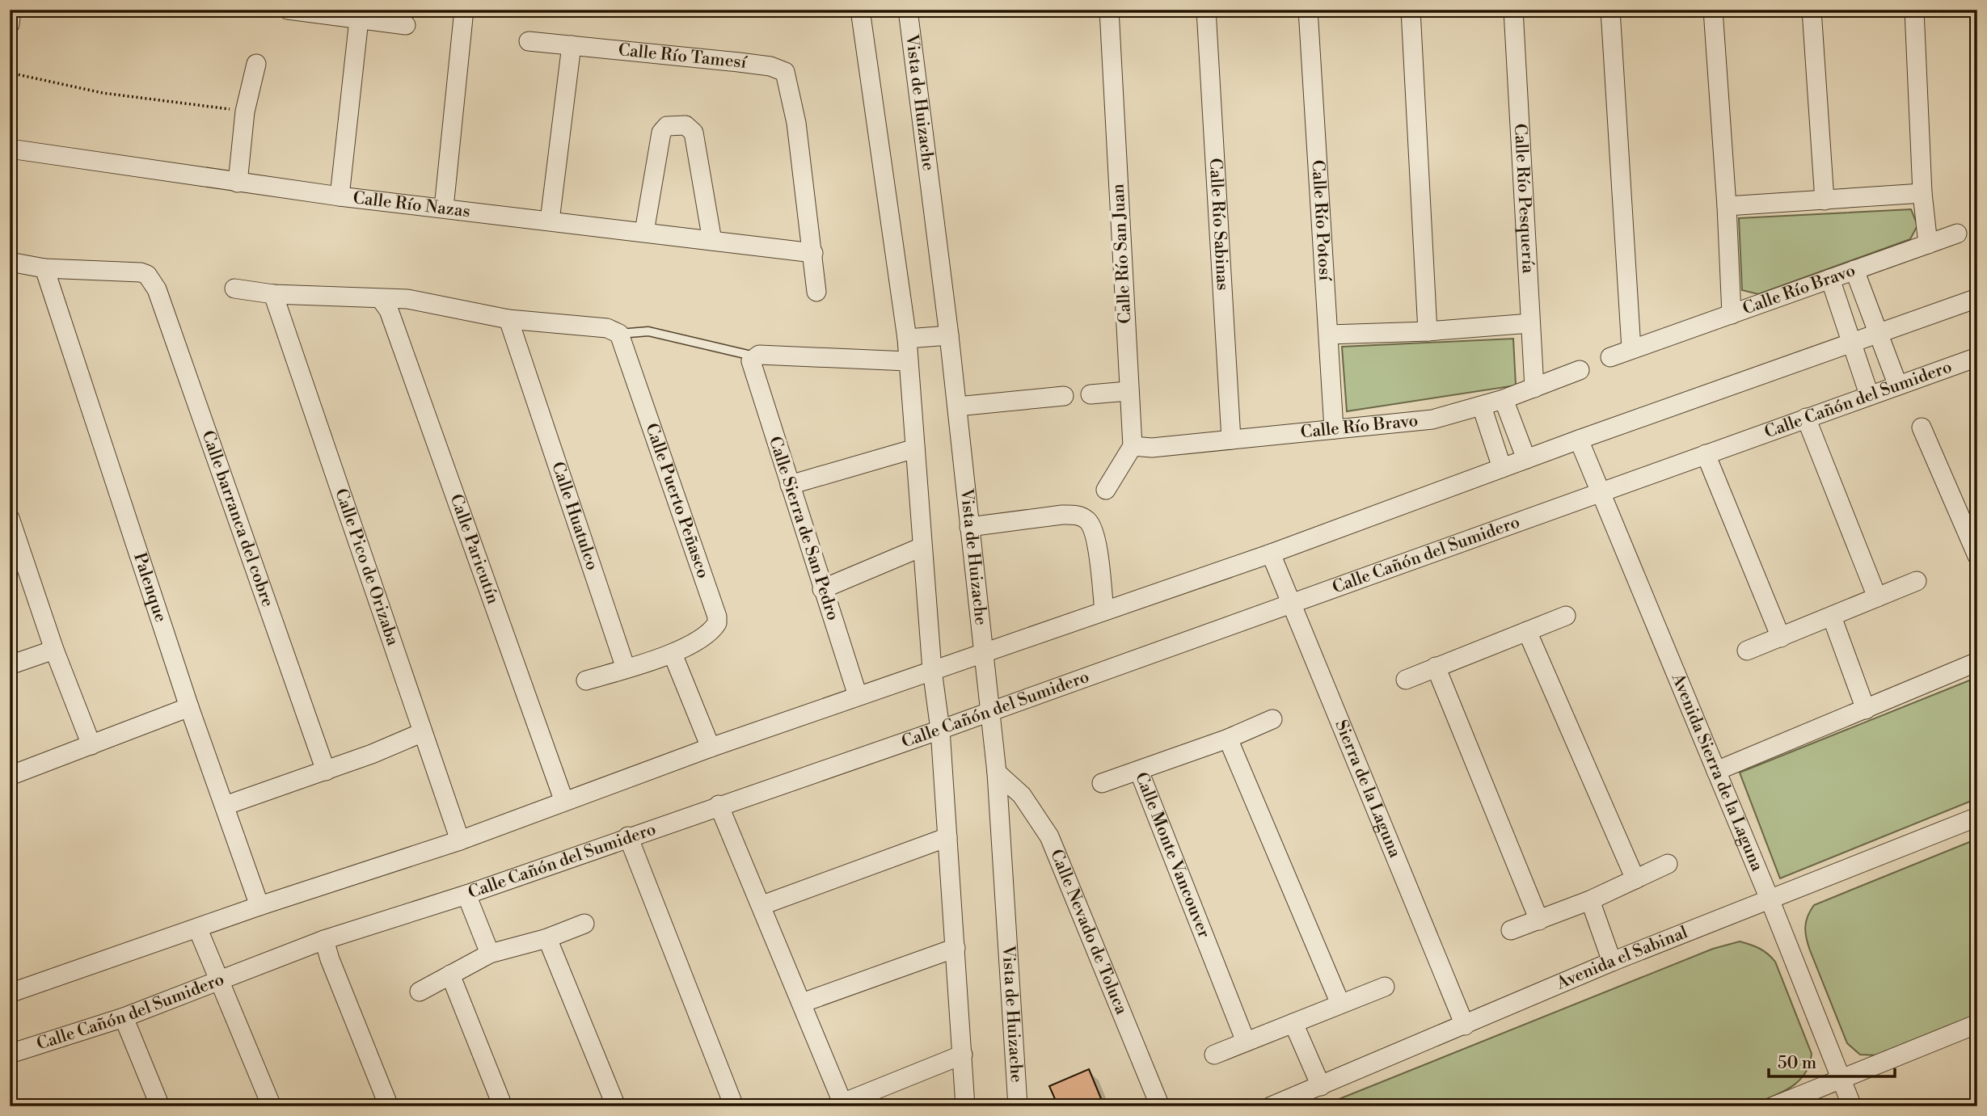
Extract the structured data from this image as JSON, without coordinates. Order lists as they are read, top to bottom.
{
  "streets": {
    "street": [
      "Calle Río Tamesí",
      "Vista de Huizache",
      "Calle Río Pesquería",
      "Calle Río Nazas",
      "Calle Río Potosí",
      "Calle Río Sabinas",
      "Calle Río San Juan",
      "Calle Río Bravo",
      "Calle Cañón del Sumidero",
      "Calle Puerto Peñasco",
      "Calle Huatulco",
      "Calle barranca del cobre",
      "Calle Sierra de San Pedro",
      "Calle Paricutín",
      "Calle Pico de Orizaba",
      "Palenque",
      "Avenida Sierra de la Laguna",
      "Sierra de la Laguna",
      "Calle Monte Vancouver",
      "Calle Nevado de Toluca",
      "Avenida el Sabinal"
    ]
  },
  "crossings": [
    ["Calle Río Tamesí", "Calle Río Nazas"],
    ["Vista de Huizache", "Calle Cañón del Sumidero"],
    ["Vista de Huizache", "Calle Nevado de Toluca"],
    ["Calle Río Pesquería", "Calle Río Bravo"],
    ["Calle Río Potosí", "Calle Río Bravo"],
    ["Calle Río Sabinas", "Calle Río Bravo"],
    ["Calle Río San Juan", "Calle Río Bravo"],
    ["Calle Cañón del Sumidero", "Avenida Sierra de la Laguna"],
    ["Calle Cañón del Sumidero", "Sierra de la Laguna"],
    ["Calle barranca del cobre", "Palenque"],
    ["Avenida Sierra de la Laguna", "Avenida el Sabinal"],
    ["Sierra de la Laguna", "Avenida el Sabinal"]
  ],
  "scale_bar": "50 m"
}
